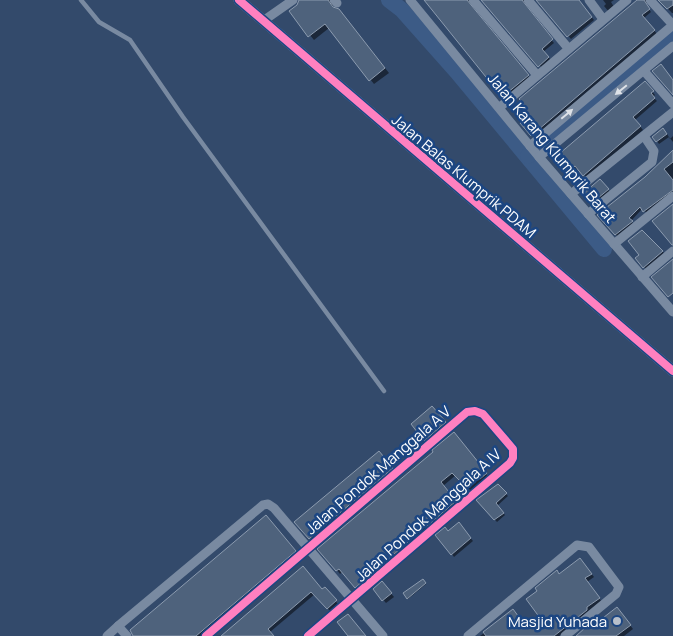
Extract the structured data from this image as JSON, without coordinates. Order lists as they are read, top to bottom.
{
  "streets": {
    "street": [
      "Jalan Karang Klumprik Barat",
      "Jalan Balas Klumprik PDAM",
      "Jalan Pondok Manggala A V",
      "Jalan Pondok Manggala A IV"
    ]
  },
  "crossings": [
    ["Jalan Pondok Manggala A V", "Jalan Pondok Manggala A IV"]
  ],
  "places": ["Masjid Yuhada"]
}
